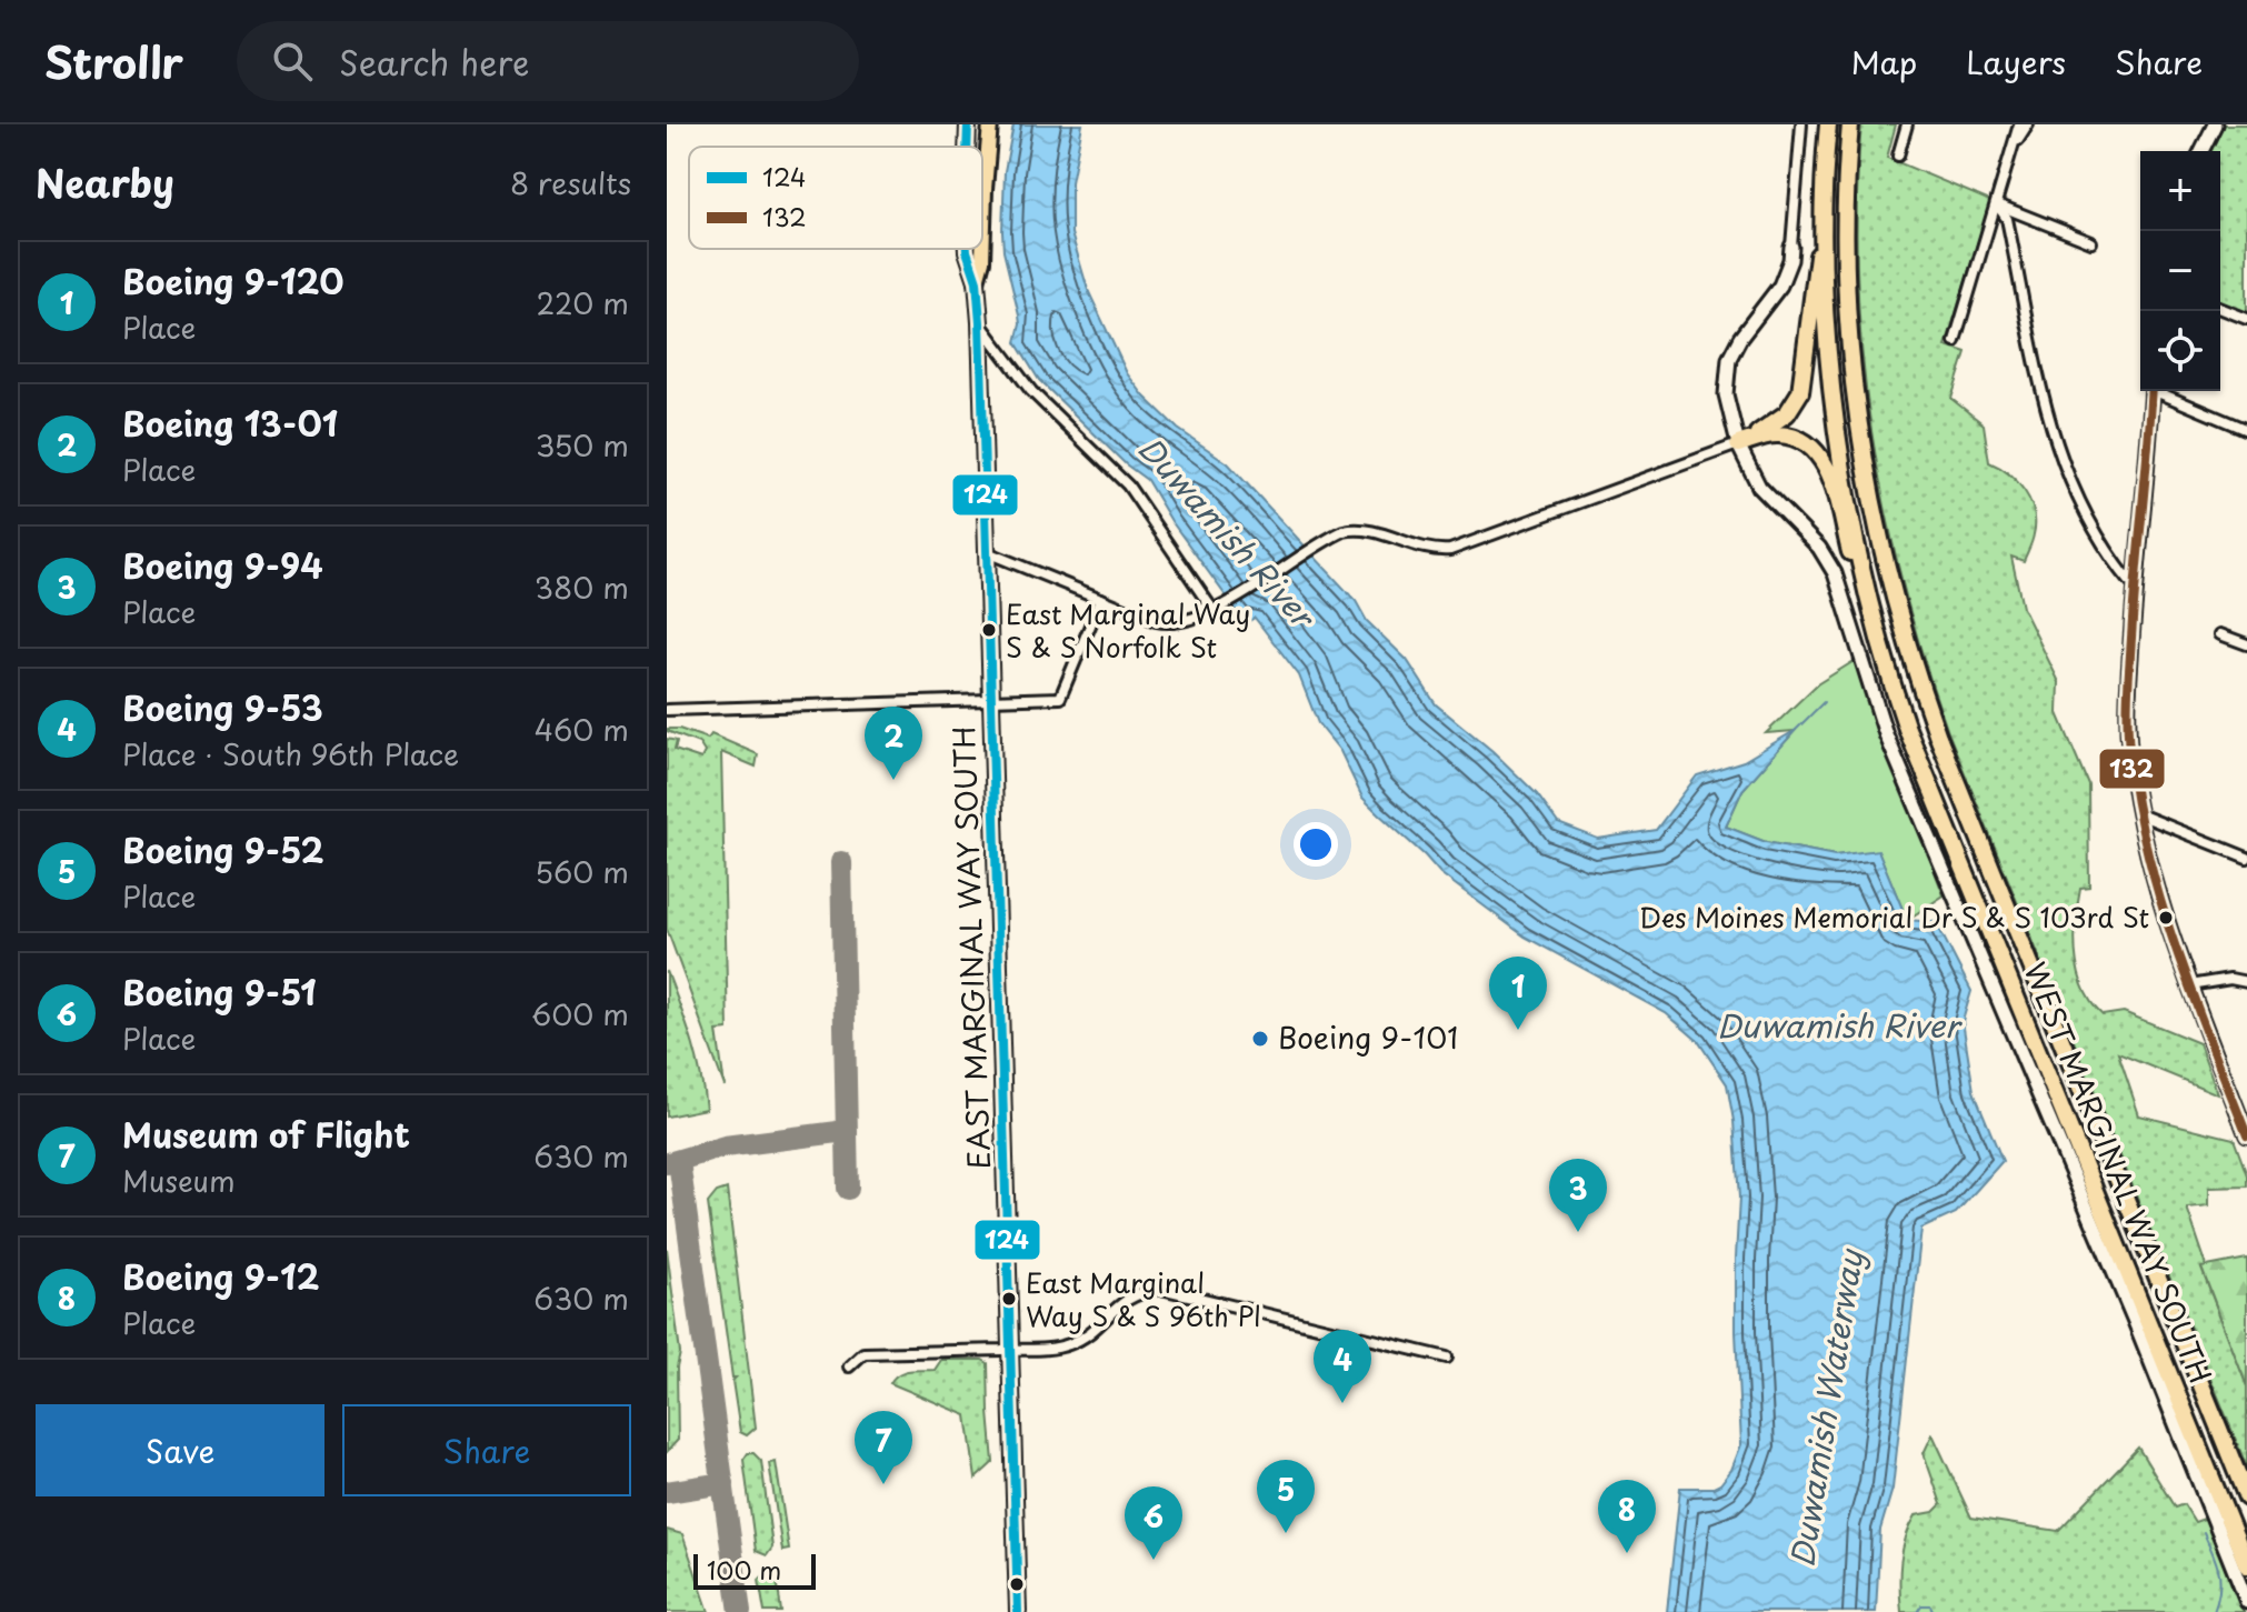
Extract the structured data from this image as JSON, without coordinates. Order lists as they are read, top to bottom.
{
  "streets": {
    "highway": ["WEST MARGINAL WAY SOUTH"],
    "main road": ["EAST MARGINAL WAY SOUTH"]
  },
  "water": ["Duwamish River", "Duwamish Waterway"],
  "places": [
    "East Marginal Way S & S Norfolk St",
    "Des Moines Memorial Dr S & S 103rd St",
    "Boeing 9-101",
    "East Marginal Way S & S 96th Pl"
  ],
  "lines": ["transit line 124", "transit line 132"],
  "legend": ["124", "132"],
  "scale_bar": "100 m",
  "page": {
    "header": "Strollr",
    "search": "Search here",
    "nav": ["Map", "Layers", "Share"],
    "heading": ["Nearby", "8 results"],
    "map_buttons": ["+", "−"],
    "list": [
      {
        "mark": "1",
        "name": "Boeing 9-120",
        "note": "Place",
        "value": "220 m"
      },
      {
        "mark": "2",
        "name": "Boeing 13-01",
        "note": "Place",
        "value": "350 m"
      },
      {
        "mark": "3",
        "name": "Boeing 9-94",
        "note": "Place",
        "value": "380 m"
      },
      {
        "mark": "4",
        "name": "Boeing 9-53",
        "note": "Place · South 96th Place",
        "value": "460 m"
      },
      {
        "mark": "5",
        "name": "Boeing 9-52",
        "note": "Place",
        "value": "560 m"
      },
      {
        "mark": "6",
        "name": "Boeing 9-51",
        "note": "Place",
        "value": "600 m"
      },
      {
        "mark": "7",
        "name": "Museum of Flight",
        "note": "Museum",
        "value": "630 m"
      },
      {
        "mark": "8",
        "name": "Boeing 9-12",
        "note": "Place",
        "value": "630 m"
      }
    ],
    "pins": [
      "2",
      "1",
      "3",
      "4",
      "7",
      "5",
      "8",
      "6"
    ],
    "buttons": ["Save", "Share"],
    "scale": "100 m"
  }
}
